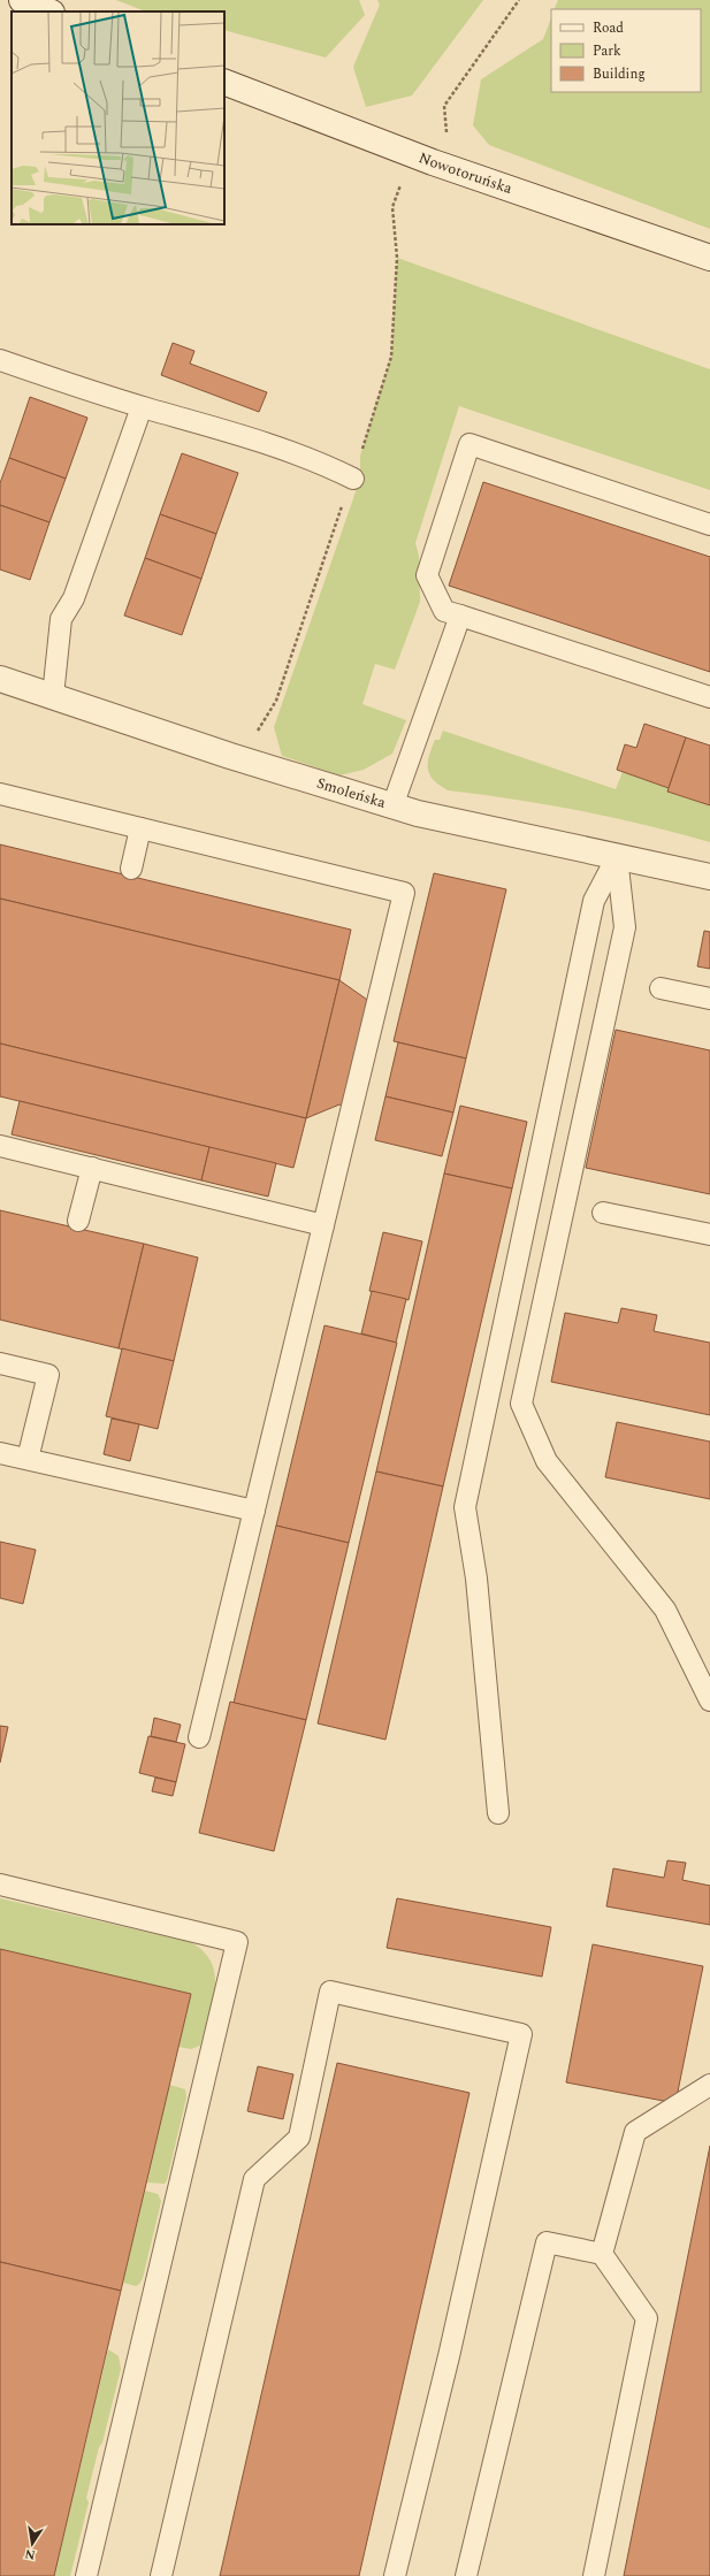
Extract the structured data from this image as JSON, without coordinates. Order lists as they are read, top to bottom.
{
  "streets": {
    "street": ["Nowotoruńska", "Smoleńska"]
  },
  "legend": ["Road", "Park", "Building"],
  "north": "bottom"
}
